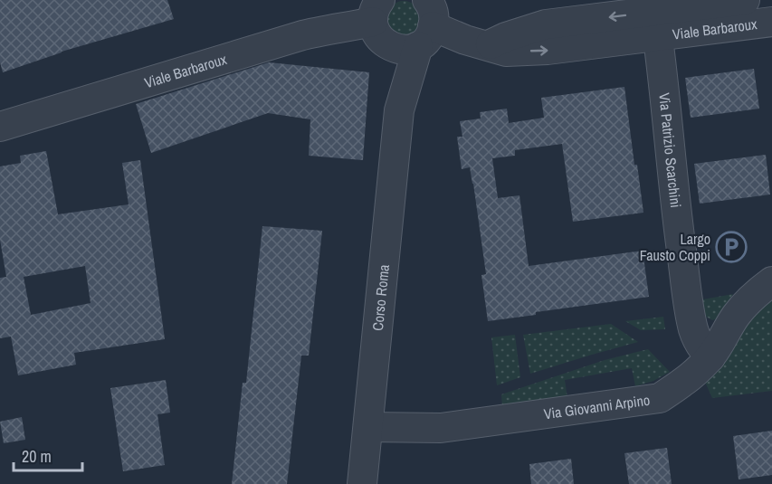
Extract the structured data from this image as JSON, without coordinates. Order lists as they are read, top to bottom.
{
  "streets": {
    "street": [
      "Viale Barbaroux",
      "Via Patrizio Scarchini",
      "Corso Roma",
      "Via Giovanni Arpino"
    ]
  },
  "crossings": [
    ["Viale Barbaroux", "Via Patrizio Scarchini"],
    ["Viale Barbaroux", "Corso Roma"],
    ["Via Patrizio Scarchini", "Via Giovanni Arpino"],
    ["Corso Roma", "Via Giovanni Arpino"]
  ],
  "places": {
    "parking": ["Largo Fausto Coppi"]
  },
  "scale_bar": "20 m"
}
